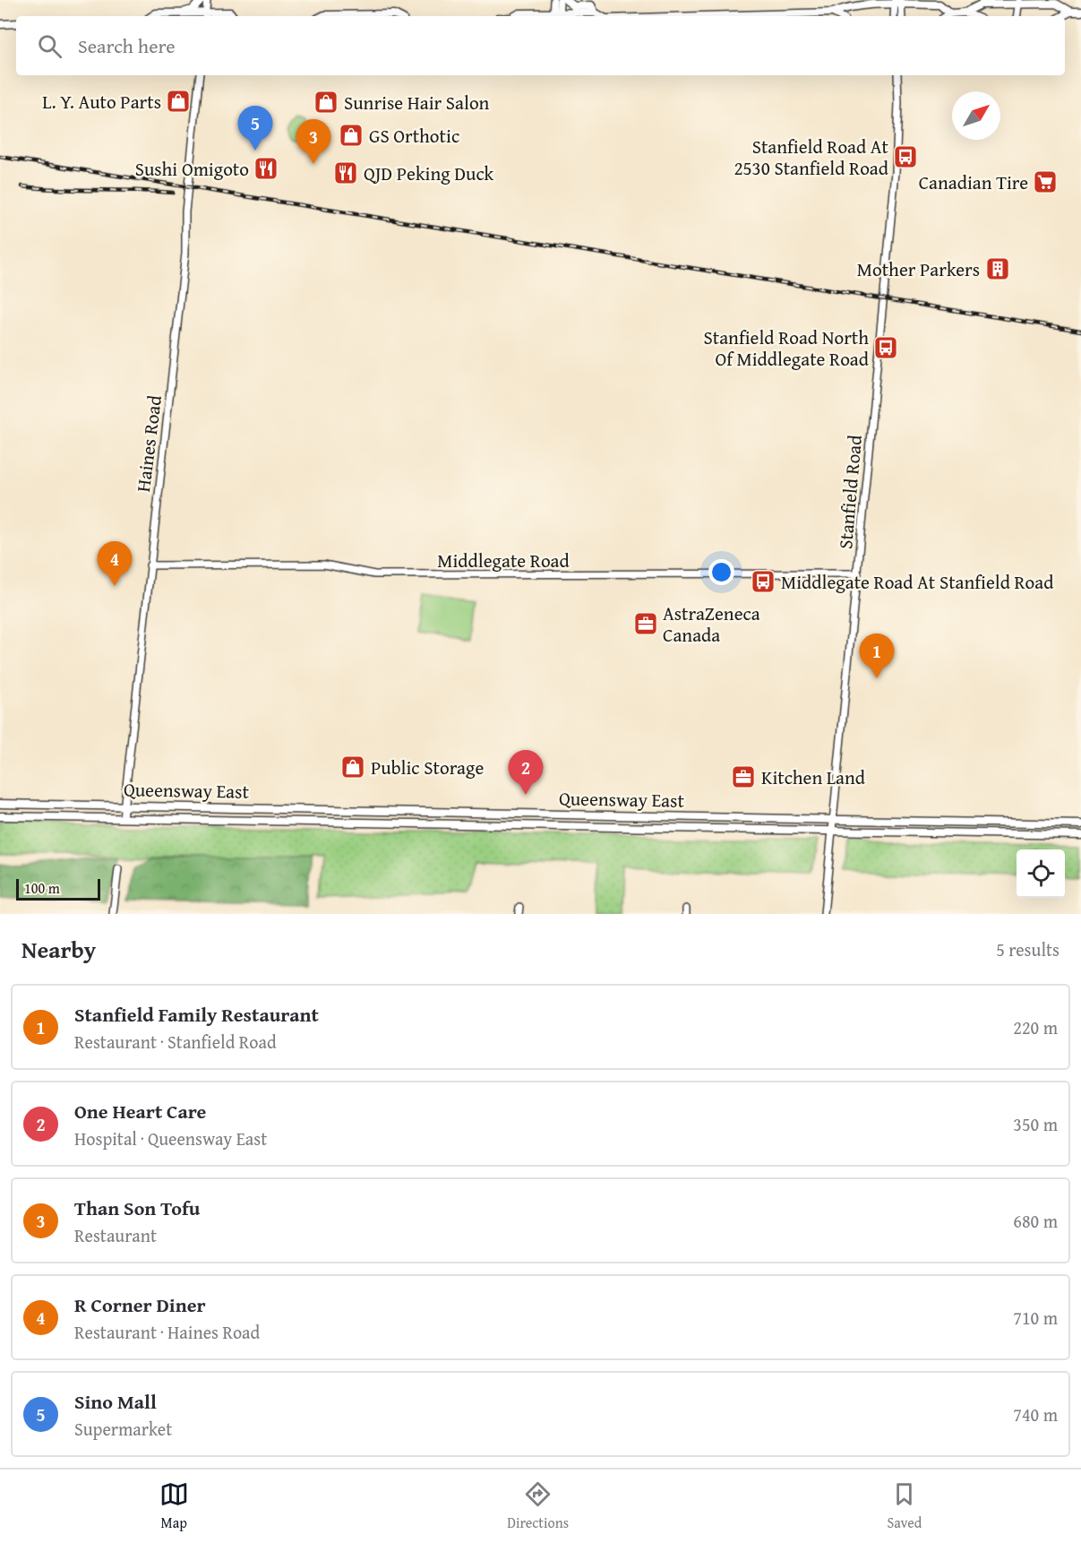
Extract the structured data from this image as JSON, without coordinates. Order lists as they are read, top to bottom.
{
  "streets": {
    "main road": ["Queensway East"],
    "street": ["Haines Road", "Stanfield Road", "Middlegate Road"]
  },
  "crossings": [
    ["Haines Road", "Middlegate Road"],
    ["Haines Road", "Queensway East"],
    ["Stanfield Road", "Middlegate Road"],
    ["Stanfield Road", "Queensway East"]
  ],
  "places": {
    "shop": [
      "L. Y. Auto Parts",
      "Sunrise Hair Salon",
      "GS Orthotic",
      "Public Storage"
    ],
    "bus stop": ["Stanfield Road At 2530 Stanfield Road", "Stanfield Road North Of Middlegate Road", "Middlegate Road At Stanfield Road"],
    "restaurant": ["Sushi Omigoto", "QJD Peking Duck"],
    "supermarket": ["Canadian Tire"],
    "building": ["Mother Parkers"],
    "office": ["AstraZeneca Canada", "Kitchen Land"]
  },
  "scale_bar": "100 m",
  "north": "top right",
  "page": {
    "search": "Search here",
    "pins": [
      "5",
      "3",
      "4",
      "1",
      "2"
    ],
    "scale": "100 m",
    "heading": ["Nearby", "5 results"],
    "list": [
      {
        "mark": "1",
        "name": "Stanfield Family Restaurant",
        "note": "Restaurant · Stanfield Road",
        "value": "220 m"
      },
      {
        "mark": "2",
        "name": "One Heart Care",
        "note": "Hospital · Queensway East",
        "value": "350 m"
      },
      {
        "mark": "3",
        "name": "Than Son Tofu",
        "note": "Restaurant",
        "value": "680 m"
      },
      {
        "mark": "4",
        "name": "R Corner Diner",
        "note": "Restaurant · Haines Road",
        "value": "710 m"
      },
      {
        "mark": "5",
        "name": "Sino Mall",
        "note": "Supermarket",
        "value": "740 m"
      }
    ],
    "nav": ["Map", "Directions", "Saved"]
  }
}
